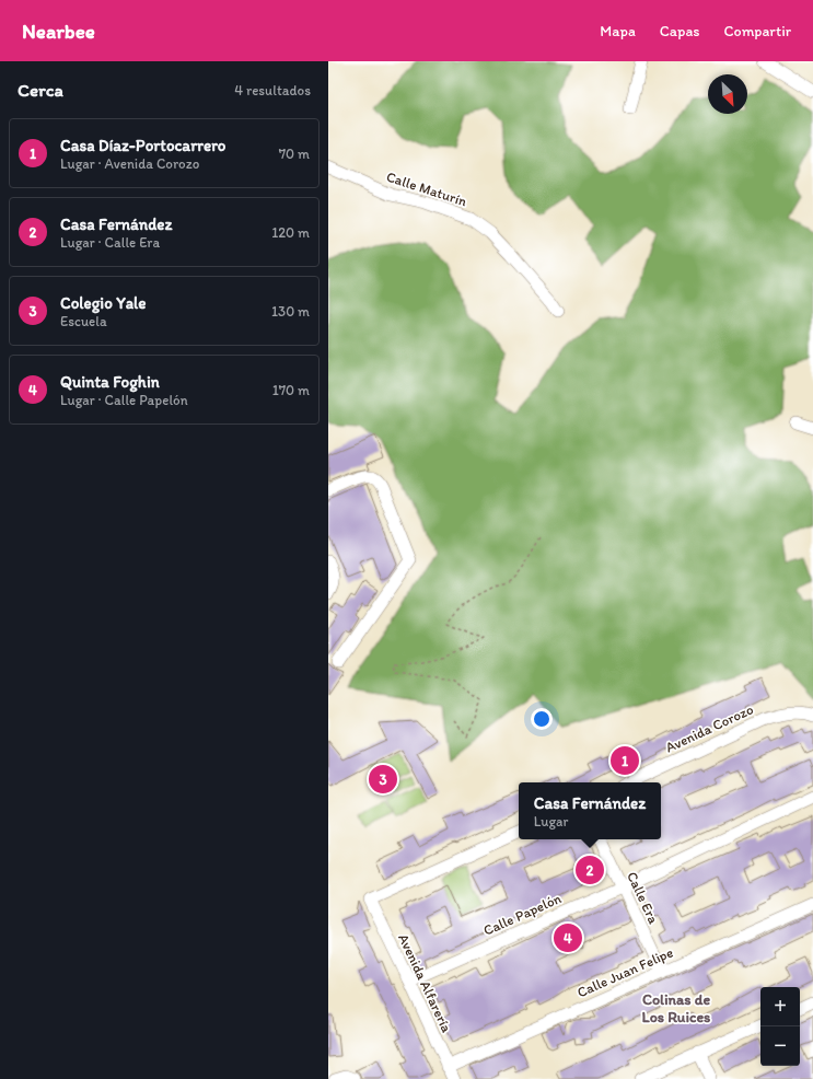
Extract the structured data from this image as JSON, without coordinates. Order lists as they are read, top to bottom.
{
  "streets": {
    "street": [
      "Calle Maturín",
      "Avenida Corozo",
      "Calle Era",
      "Calle Papelón",
      "Calle Juan Felipe",
      "Avenida Alfarería"
    ]
  },
  "crossings": [
    ["Calle Era", "Calle Papelón"],
    ["Calle Era", "Calle Juan Felipe"],
    ["Calle Papelón", "Avenida Alfarería"],
    ["Calle Juan Felipe", "Avenida Alfarería"]
  ],
  "districts": ["Colinas de Los Ruices"],
  "north": "bottom right",
  "page": {
    "header": "Nearbee",
    "nav": ["Mapa", "Capas", "Compartir"],
    "heading": ["Cerca", "4 resultados"],
    "list": [
      {
        "mark": "1",
        "name": "Casa Díaz-Portocarrero",
        "note": "Lugar · Avenida Corozo",
        "value": "70 m"
      },
      {
        "mark": "2",
        "name": "Casa Fernández",
        "note": "Lugar · Calle Era",
        "value": "120 m"
      },
      {
        "mark": "3",
        "name": "Colegio Yale",
        "note": "Escuela",
        "value": "130 m"
      },
      {
        "mark": "4",
        "name": "Quinta Foghin",
        "note": "Lugar · Calle Papelón",
        "value": "170 m"
      }
    ],
    "pins": [
      "1",
      "3",
      "2",
      "4"
    ],
    "popup": ["Casa Fernández", "Lugar"],
    "map_buttons": ["+", "−"]
  }
}
